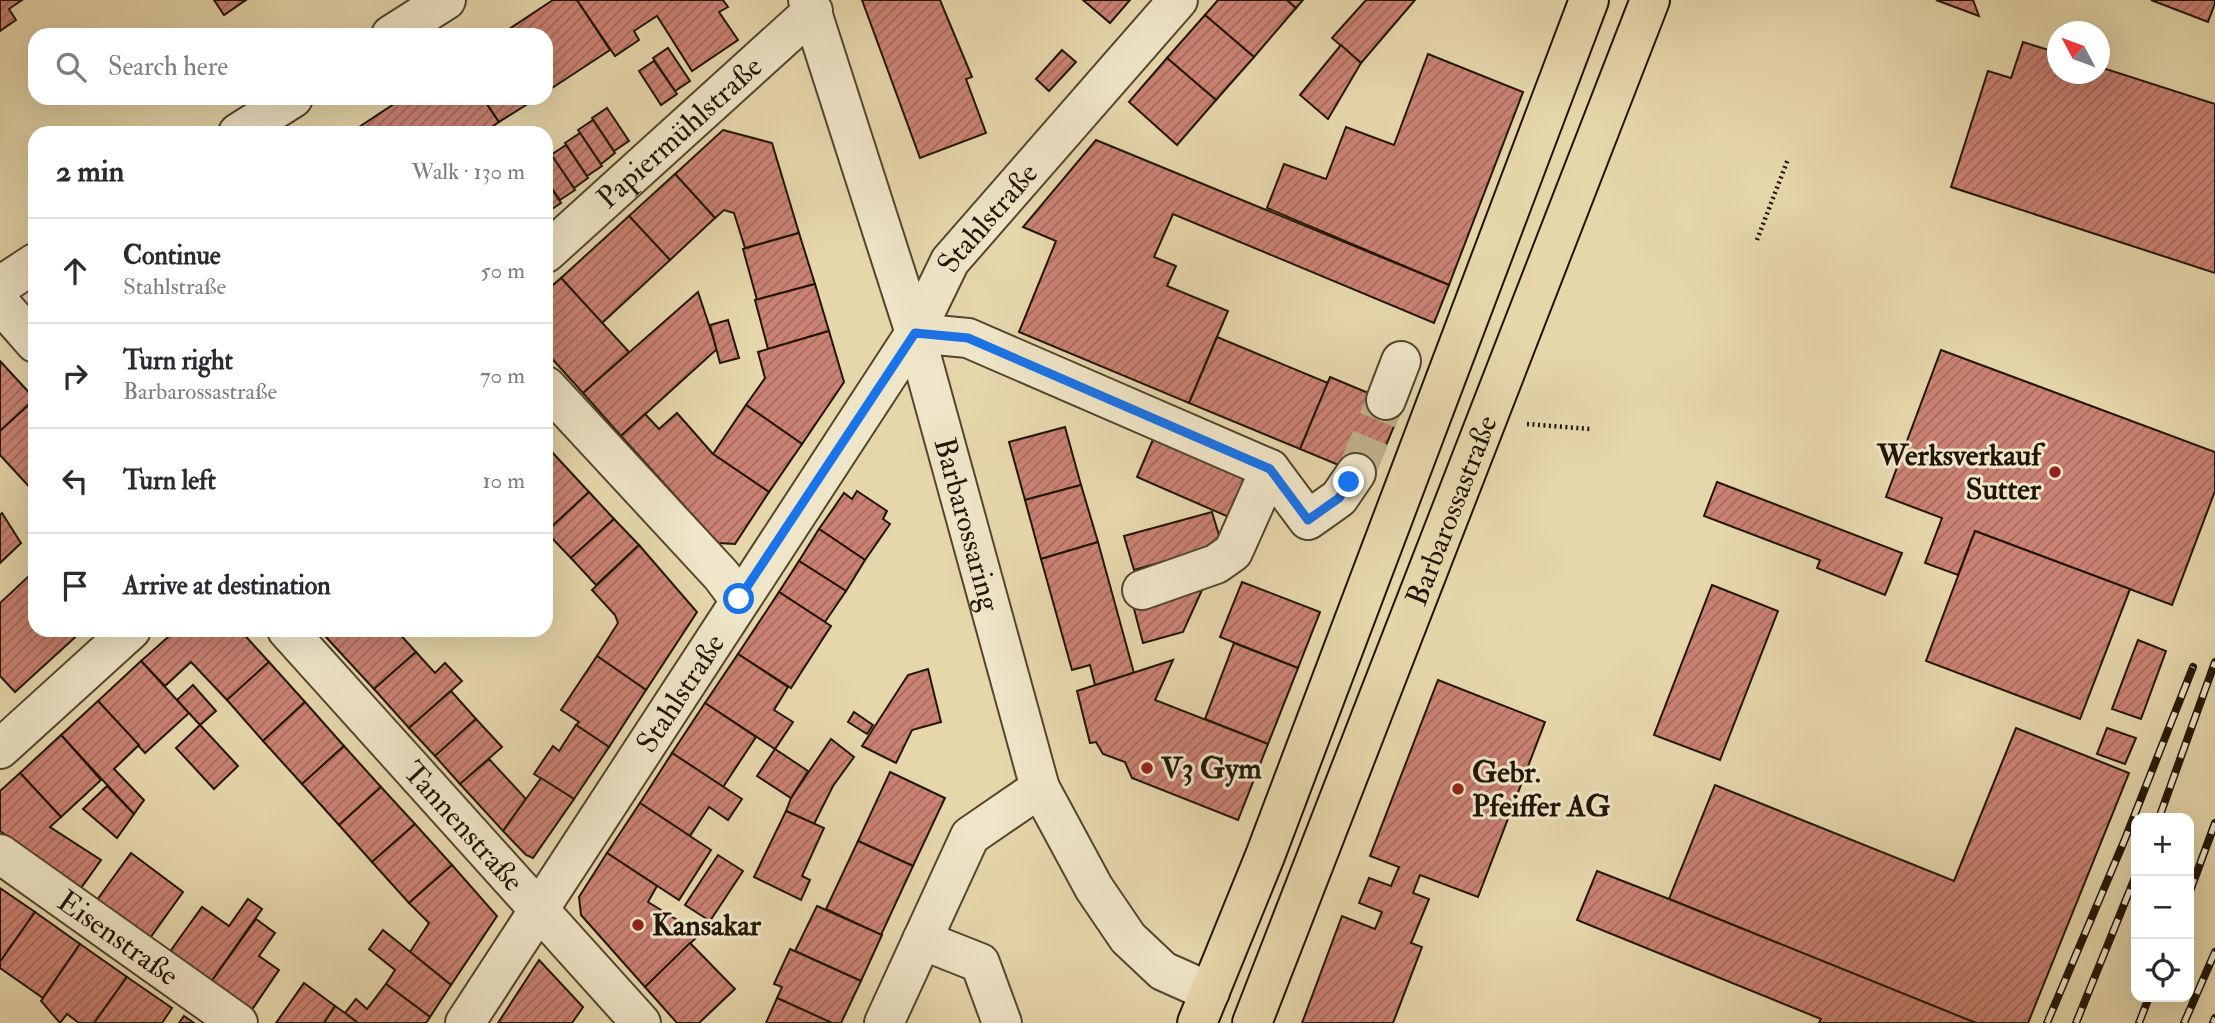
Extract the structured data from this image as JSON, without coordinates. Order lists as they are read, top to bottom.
{
  "streets": {
    "main road": ["Barbarossastraße"],
    "street": [
      "Papiermühlstraße",
      "Stahlstraße",
      "Barbarossaring",
      "Tannenstraße",
      "Eisenstraße"
    ]
  },
  "crossings": [
    ["Papiermühlstraße", "Barbarossaring"],
    ["Stahlstraße", "Barbarossaring"],
    ["Stahlstraße", "Tannenstraße"],
    ["Barbarossastraße", "Barbarossaring"]
  ],
  "places": [
    "Werksverkauf Sutter",
    "V3 Gym",
    "Gebr. Pfeiffer AG",
    "Kansakar"
  ],
  "north": "top left",
  "page": {
    "search": "Search here",
    "heading": ["2 min", "Walk · 130 m"],
    "list": [
      ["Continue", "Stahlstraße", "50 m"],
      ["Turn right", "Barbarossastraße", "70 m"],
      ["Turn left", "10 m"],
      "Arrive at destination"
    ],
    "map_buttons": ["+", "−"]
  }
}
